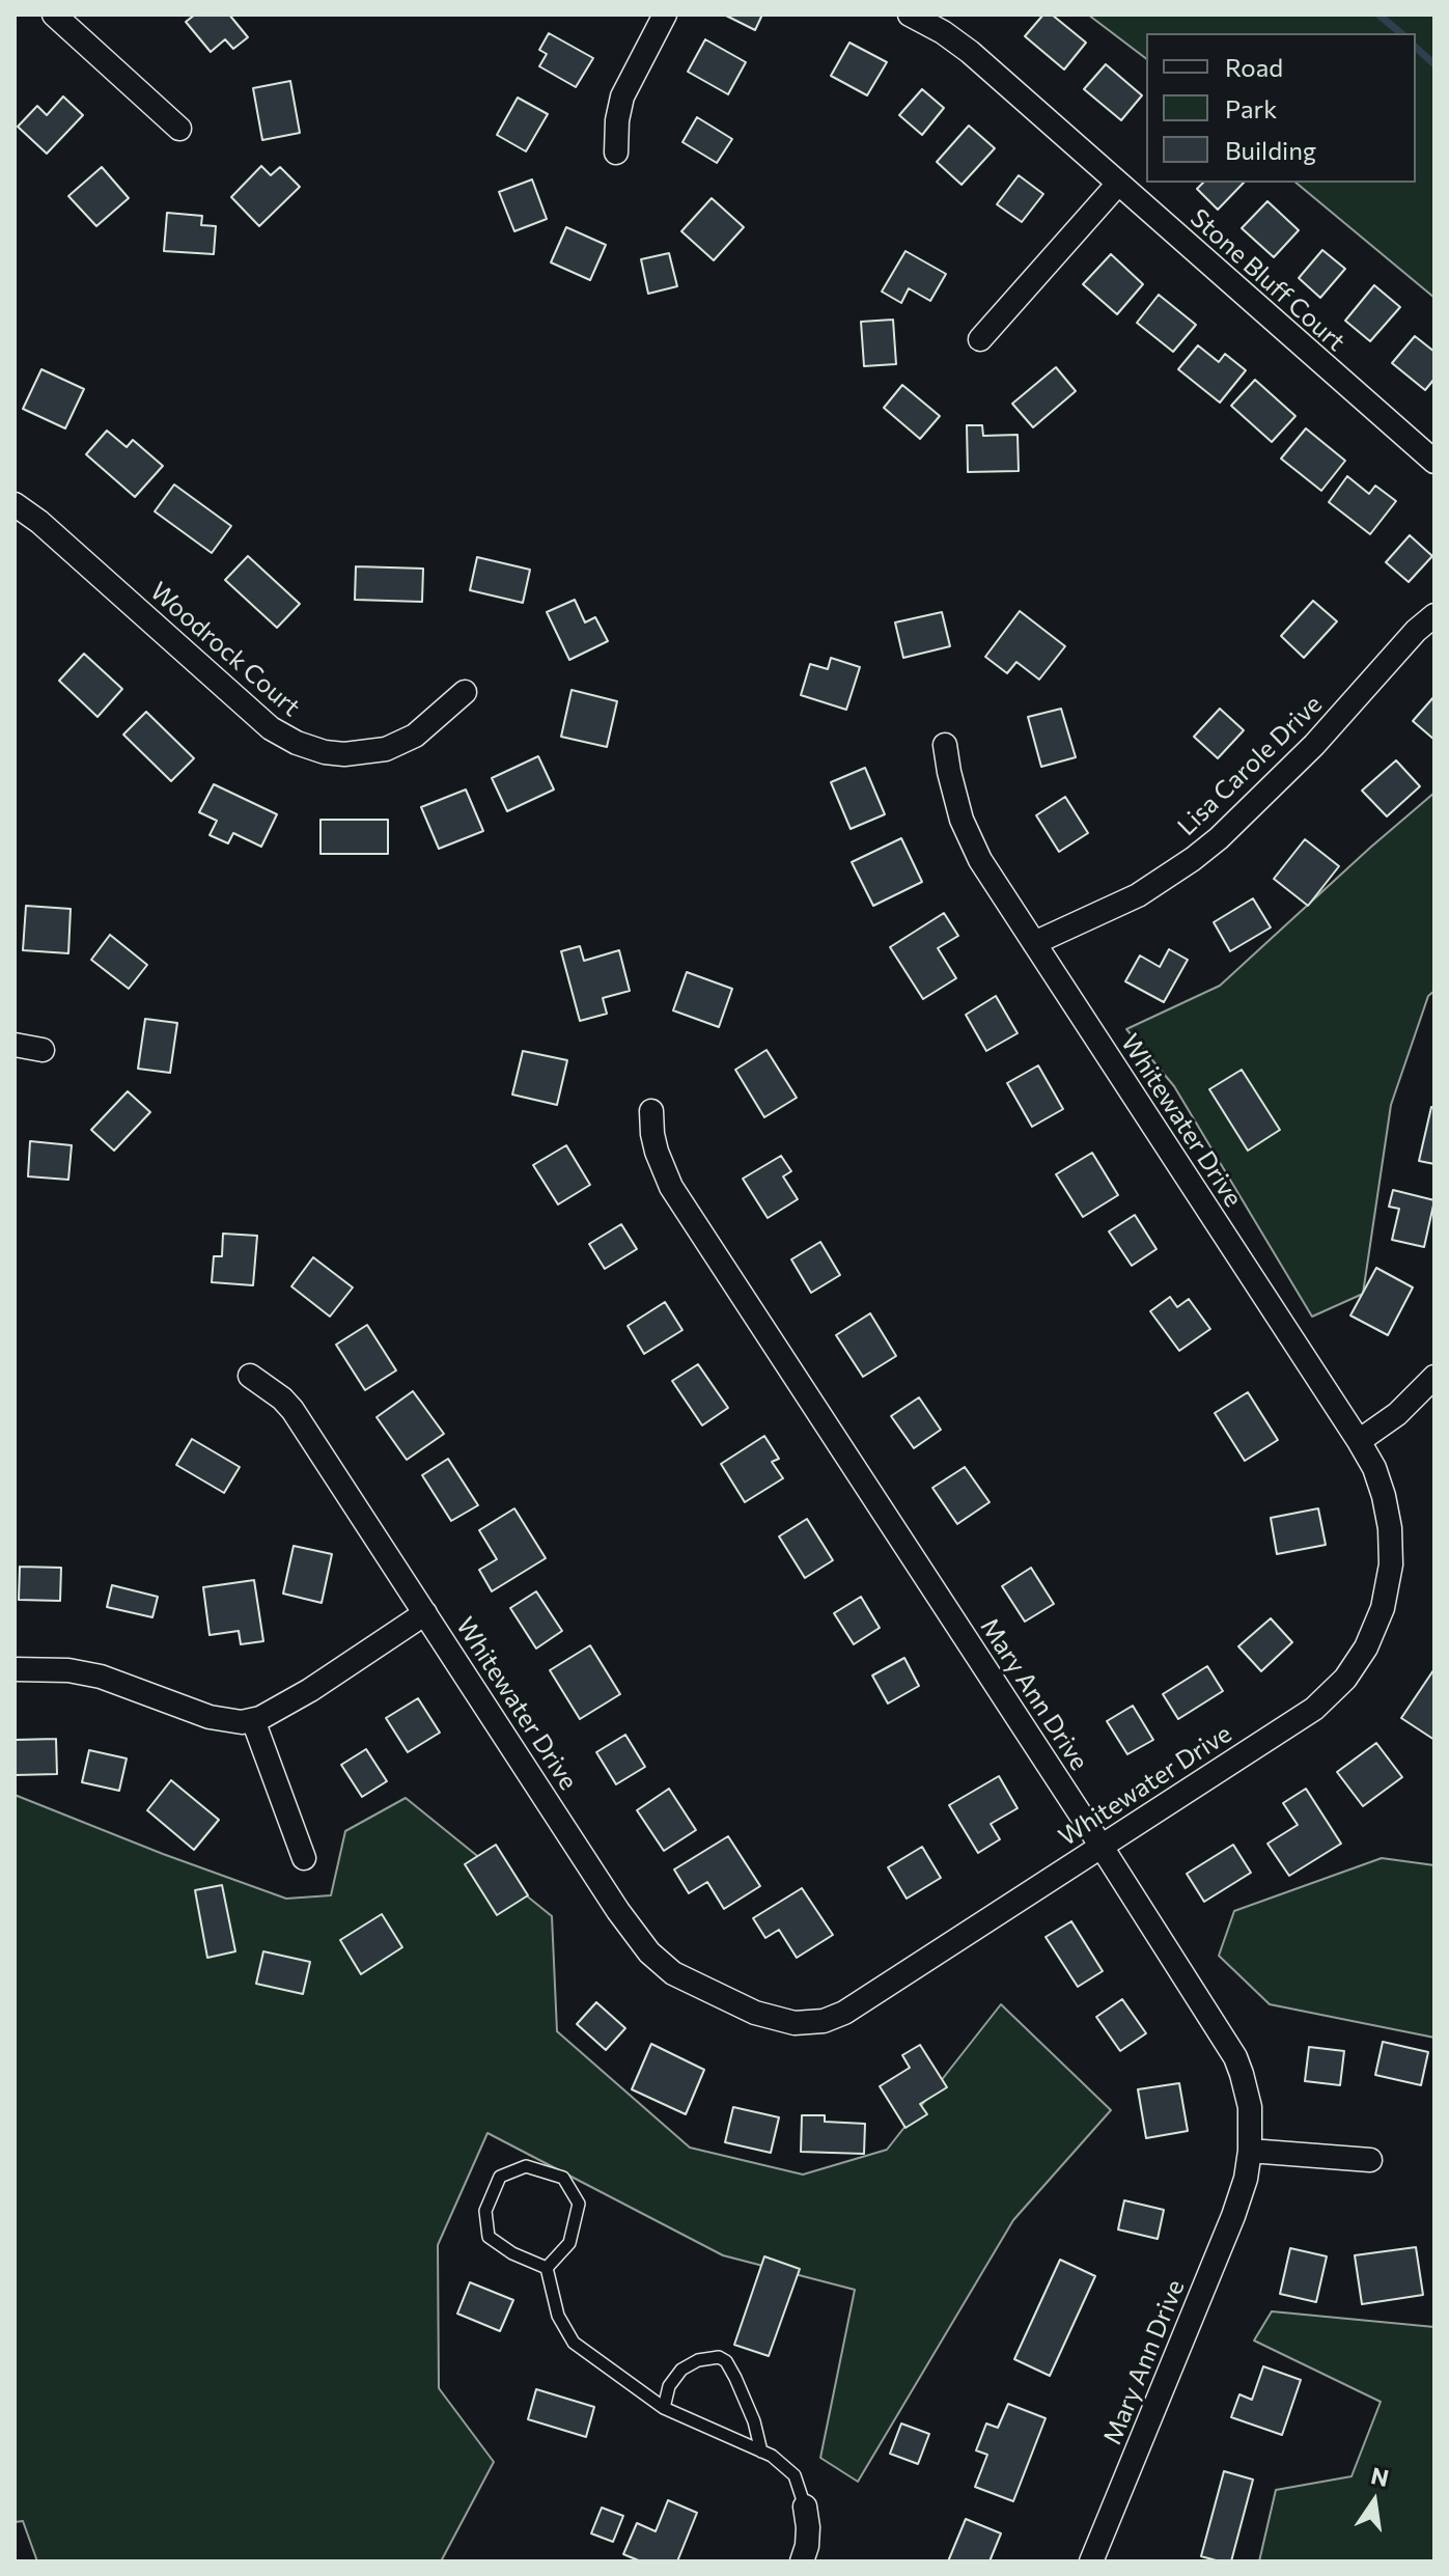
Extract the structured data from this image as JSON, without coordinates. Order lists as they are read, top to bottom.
{
  "streets": {
    "street": [
      "Stone Bluff Court",
      "Woodrock Court",
      "Lisa Carole Drive",
      "Whitewater Drive",
      "Mary Ann Drive"
    ]
  },
  "crossings": [
    ["Lisa Carole Drive", "Whitewater Drive"],
    ["Whitewater Drive", "Mary Ann Drive"]
  ],
  "legend": ["Road", "Park", "Building"],
  "north": "top"
}
